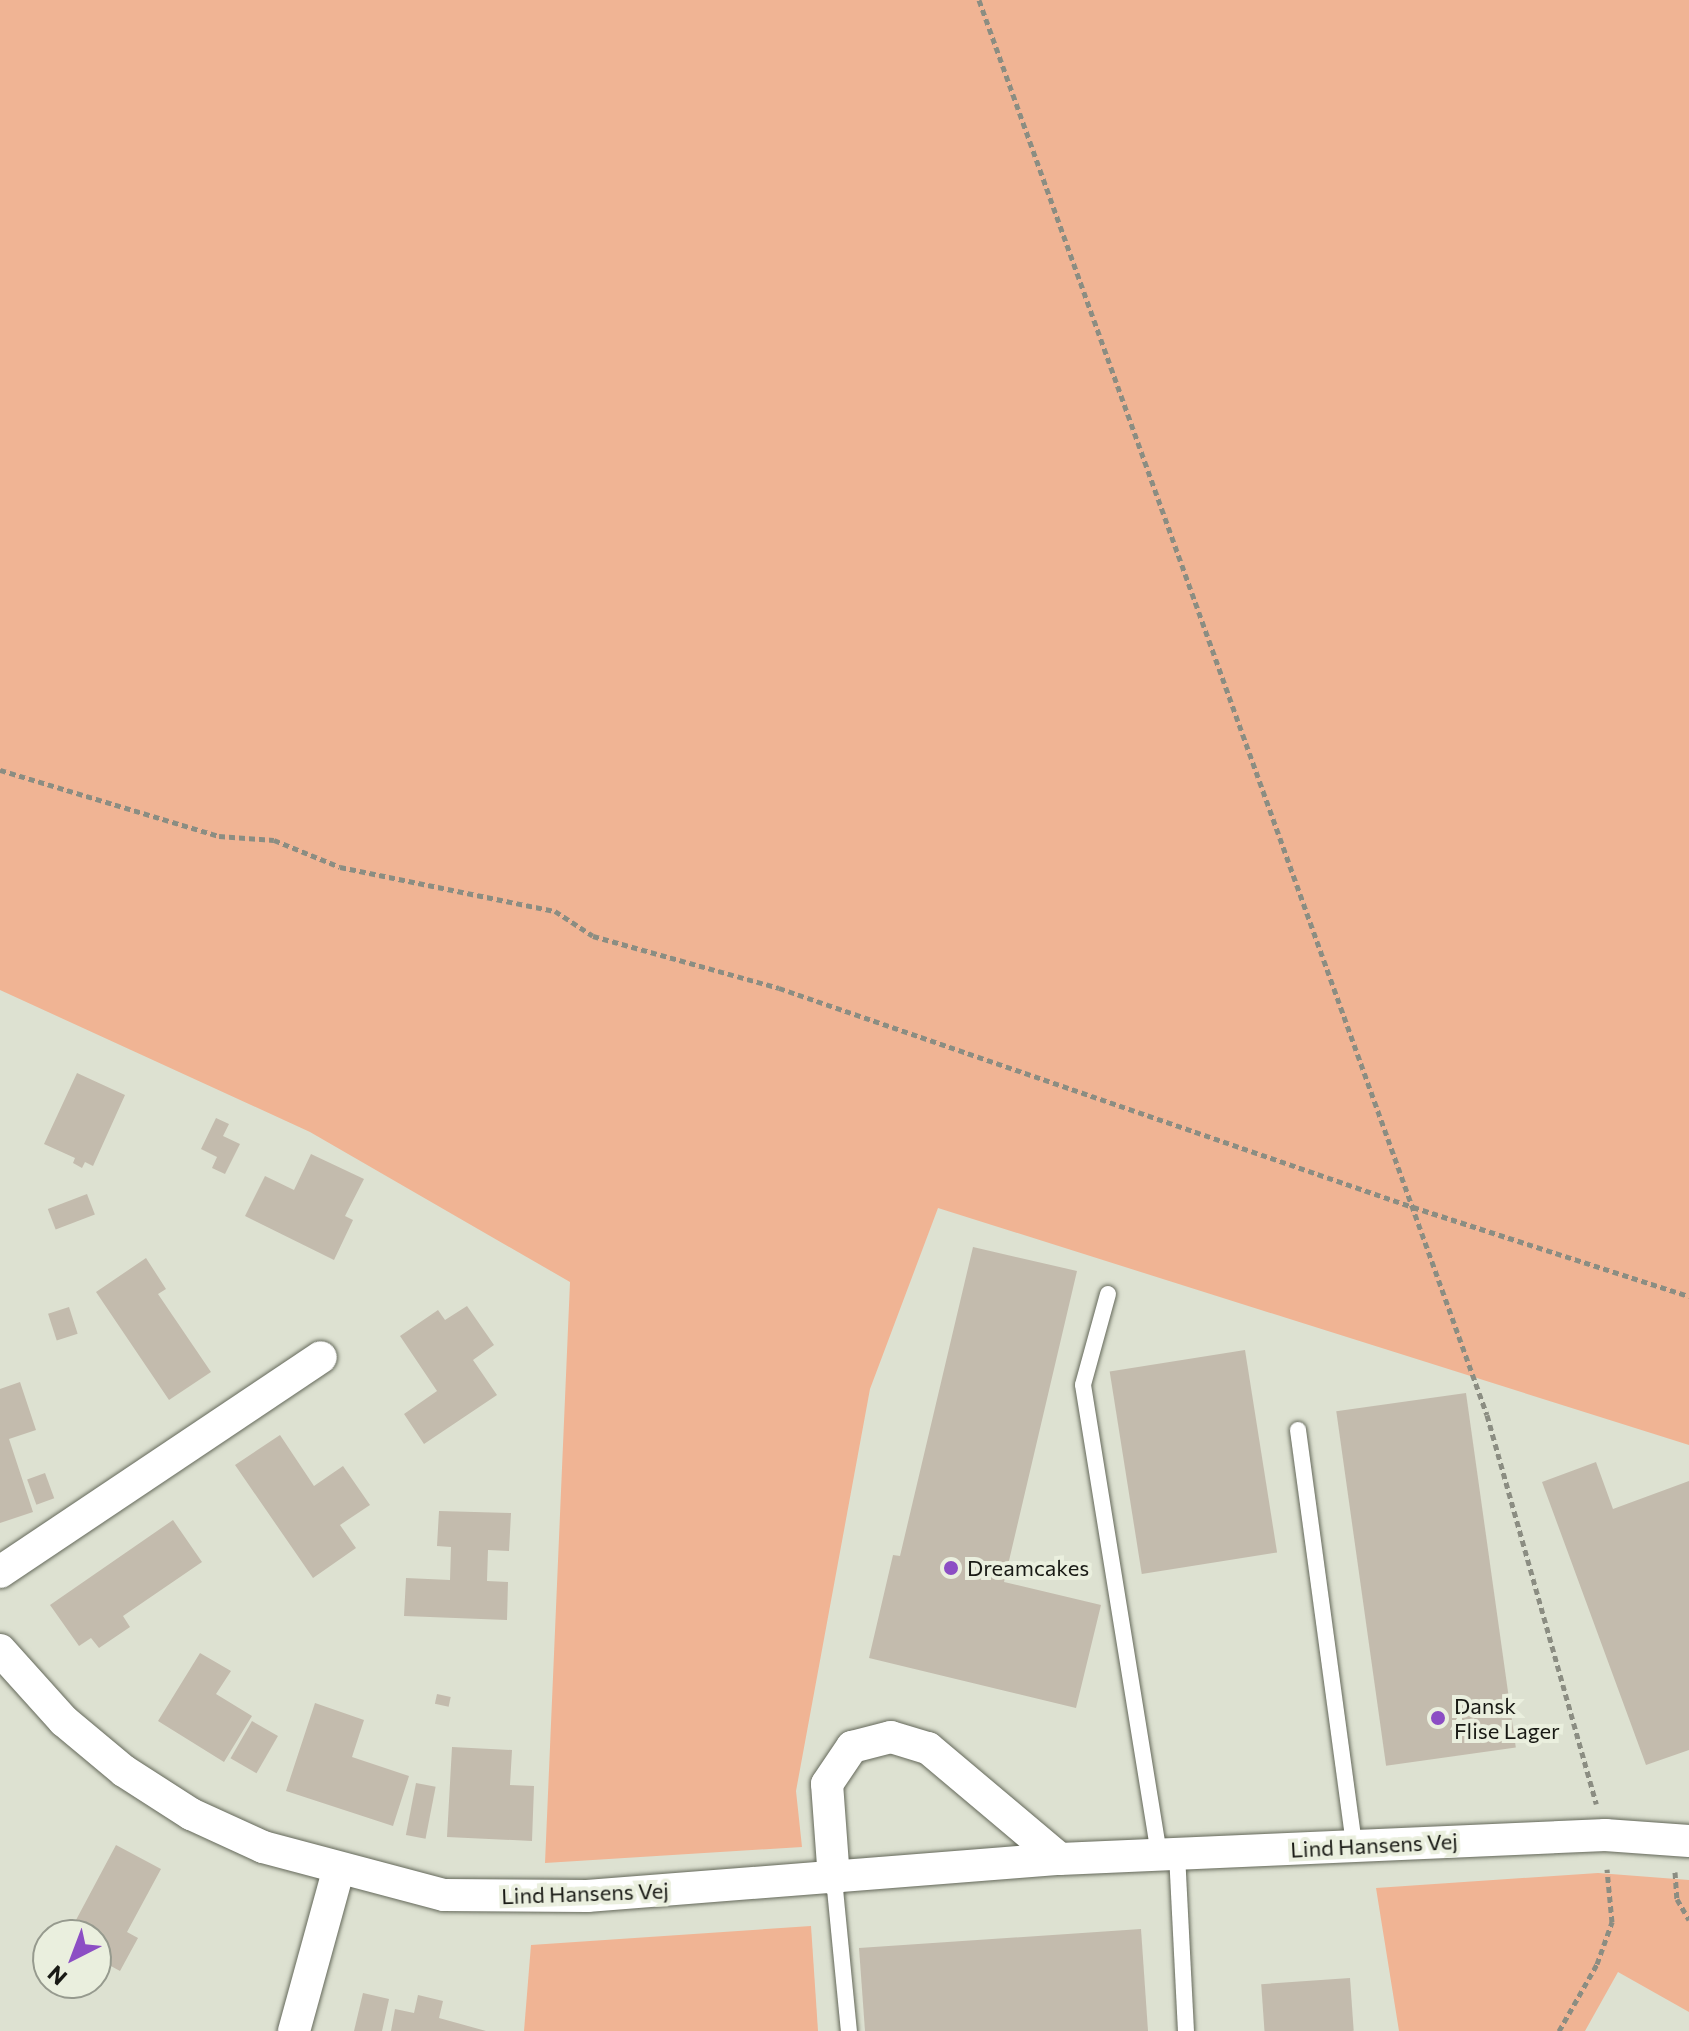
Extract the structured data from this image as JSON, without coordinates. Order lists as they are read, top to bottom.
{
  "streets": {
    "street": ["Lind Hansens Vej"]
  },
  "places": ["Dreamcakes", "Dansk Flise Lager"],
  "north": "bottom left"
}
